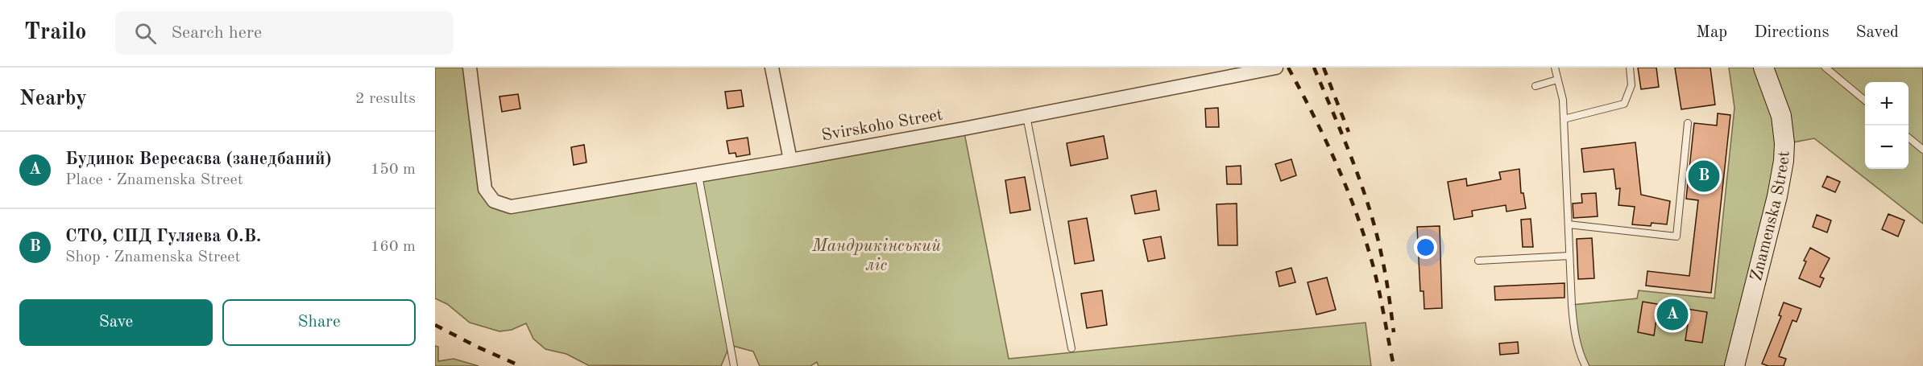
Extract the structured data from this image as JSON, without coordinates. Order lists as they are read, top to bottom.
{
  "streets": {
    "main road": ["Znamenska Street"],
    "street": ["Svirskoho Street"]
  },
  "parks": ["Мандрикінський ліс"],
  "page": {
    "header": "Trailo",
    "search": "Search here",
    "nav": ["Map", "Directions", "Saved"],
    "heading": ["Nearby", "2 results"],
    "map_buttons": ["+", "−"],
    "list": [
      {
        "mark": "A",
        "name": "Будинок Вересаєва (занедбаний)",
        "note": "Place · Znamenska Street",
        "value": "150 m"
      },
      {
        "mark": "B",
        "name": "СТО, СПД Гуляева О.В.",
        "note": "Shop · Znamenska Street",
        "value": "160 m"
      }
    ],
    "pins": ["B", "A"],
    "buttons": ["Save", "Share"]
  }
}
